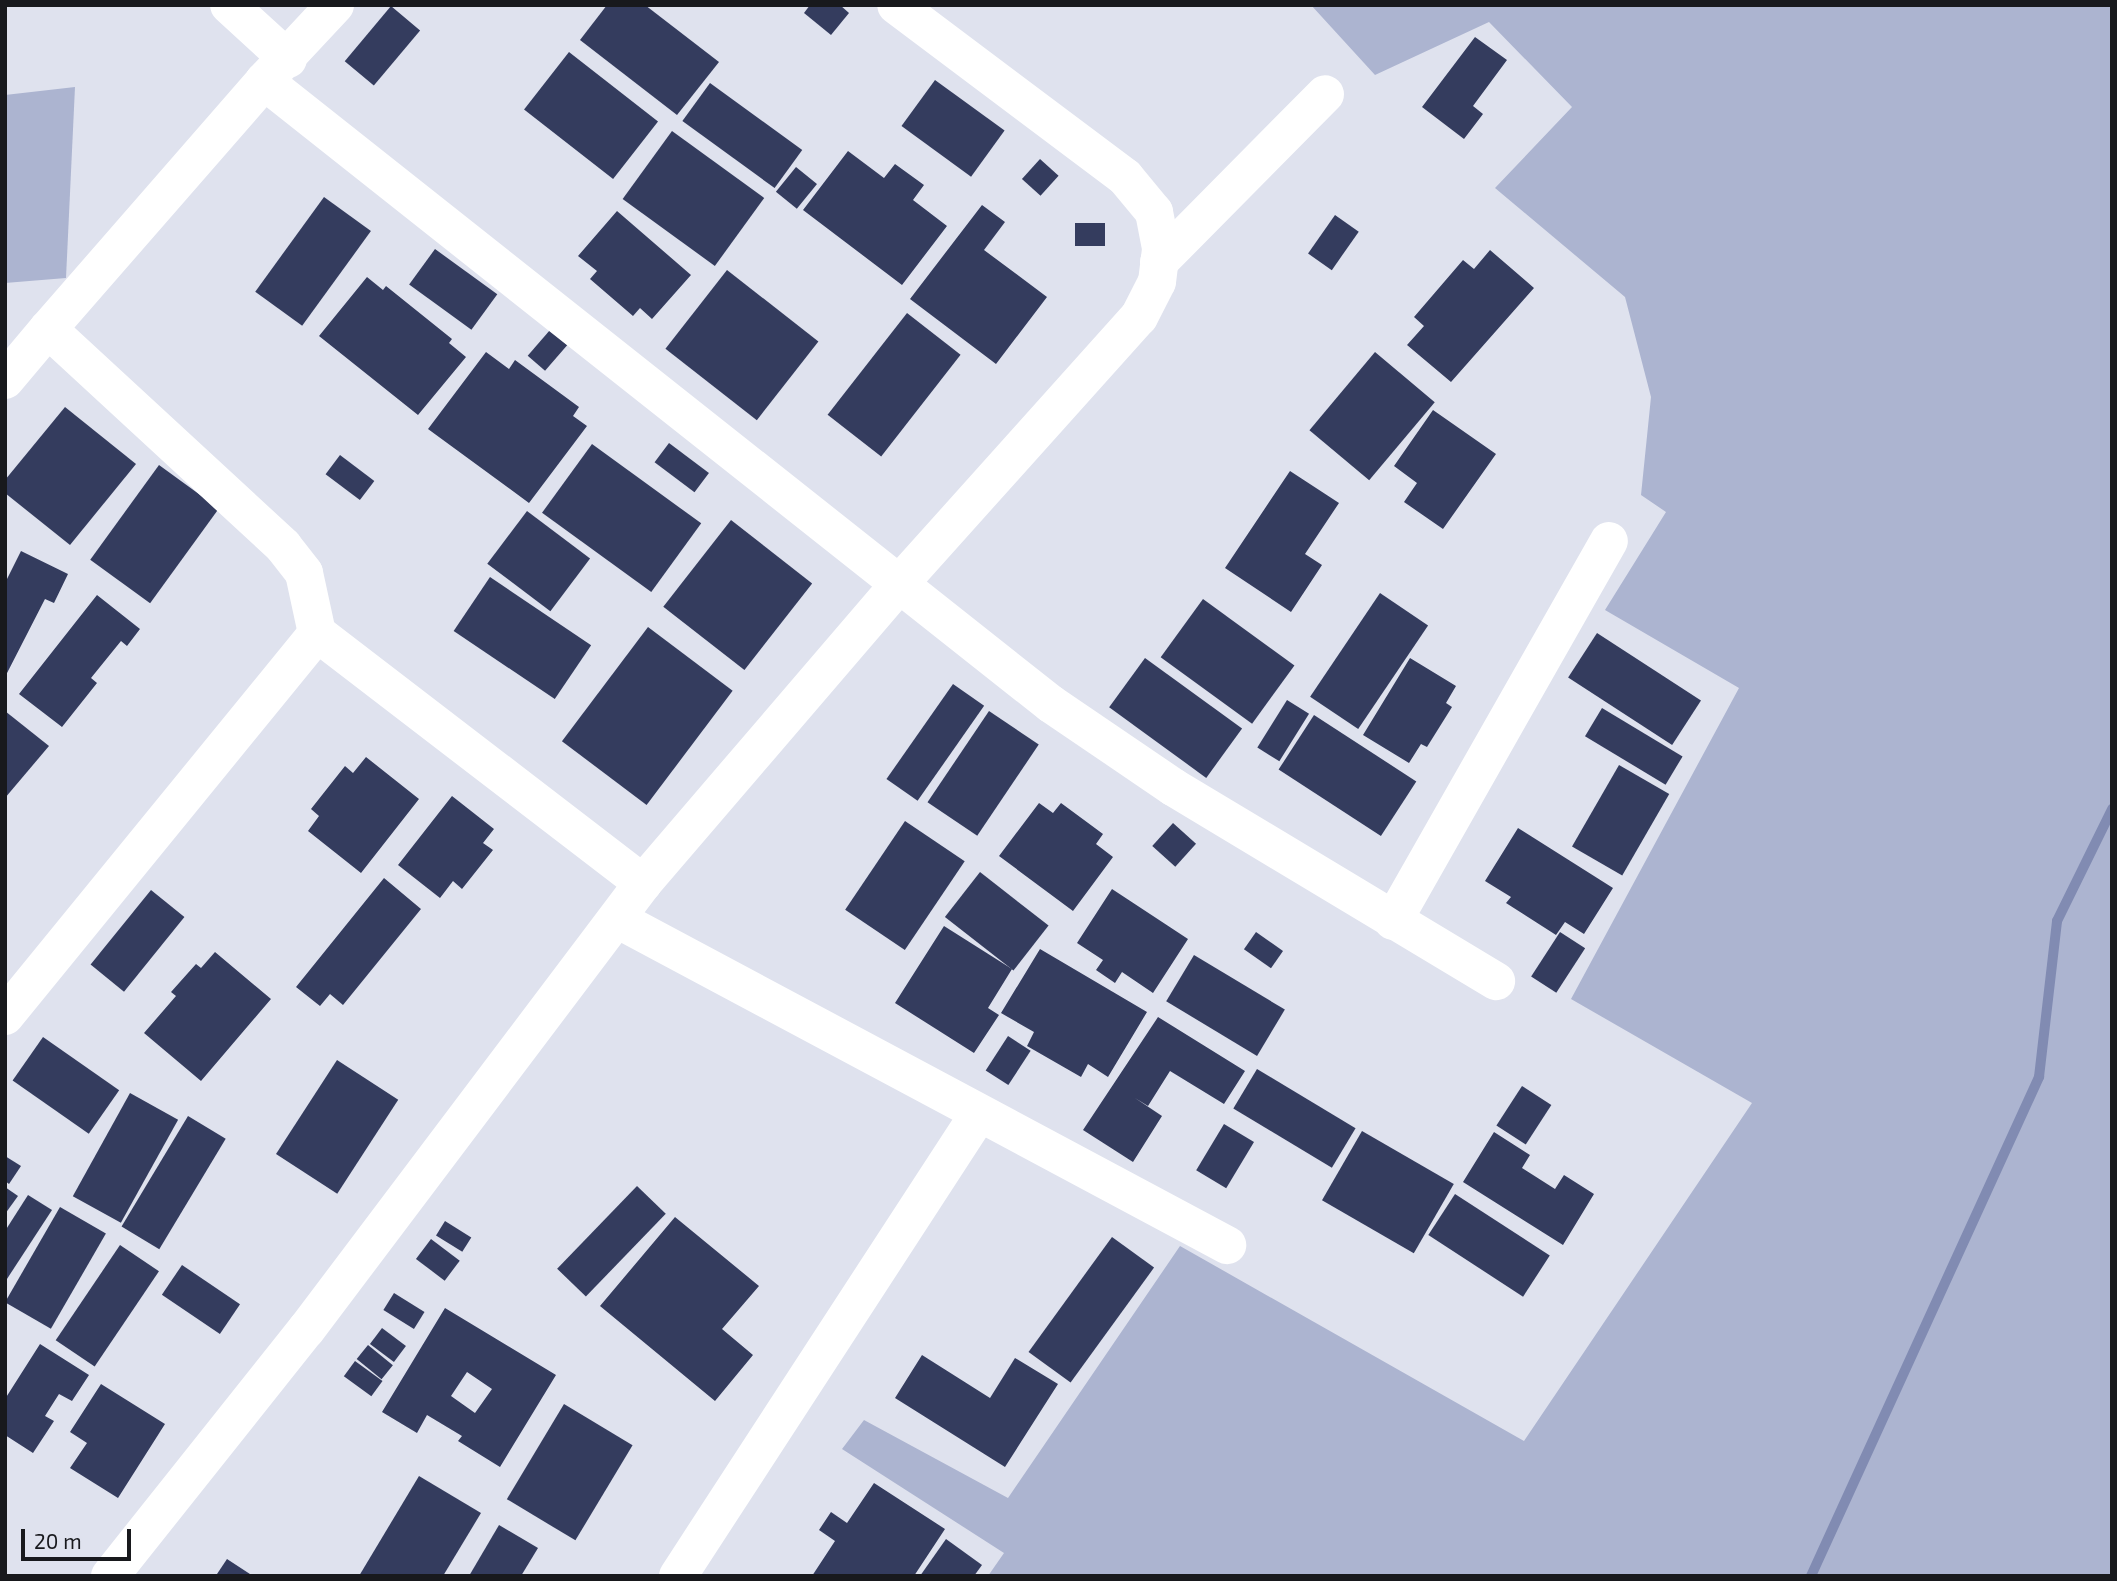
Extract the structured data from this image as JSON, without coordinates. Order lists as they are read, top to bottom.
{
  "scale_bar": "20 m"
}
